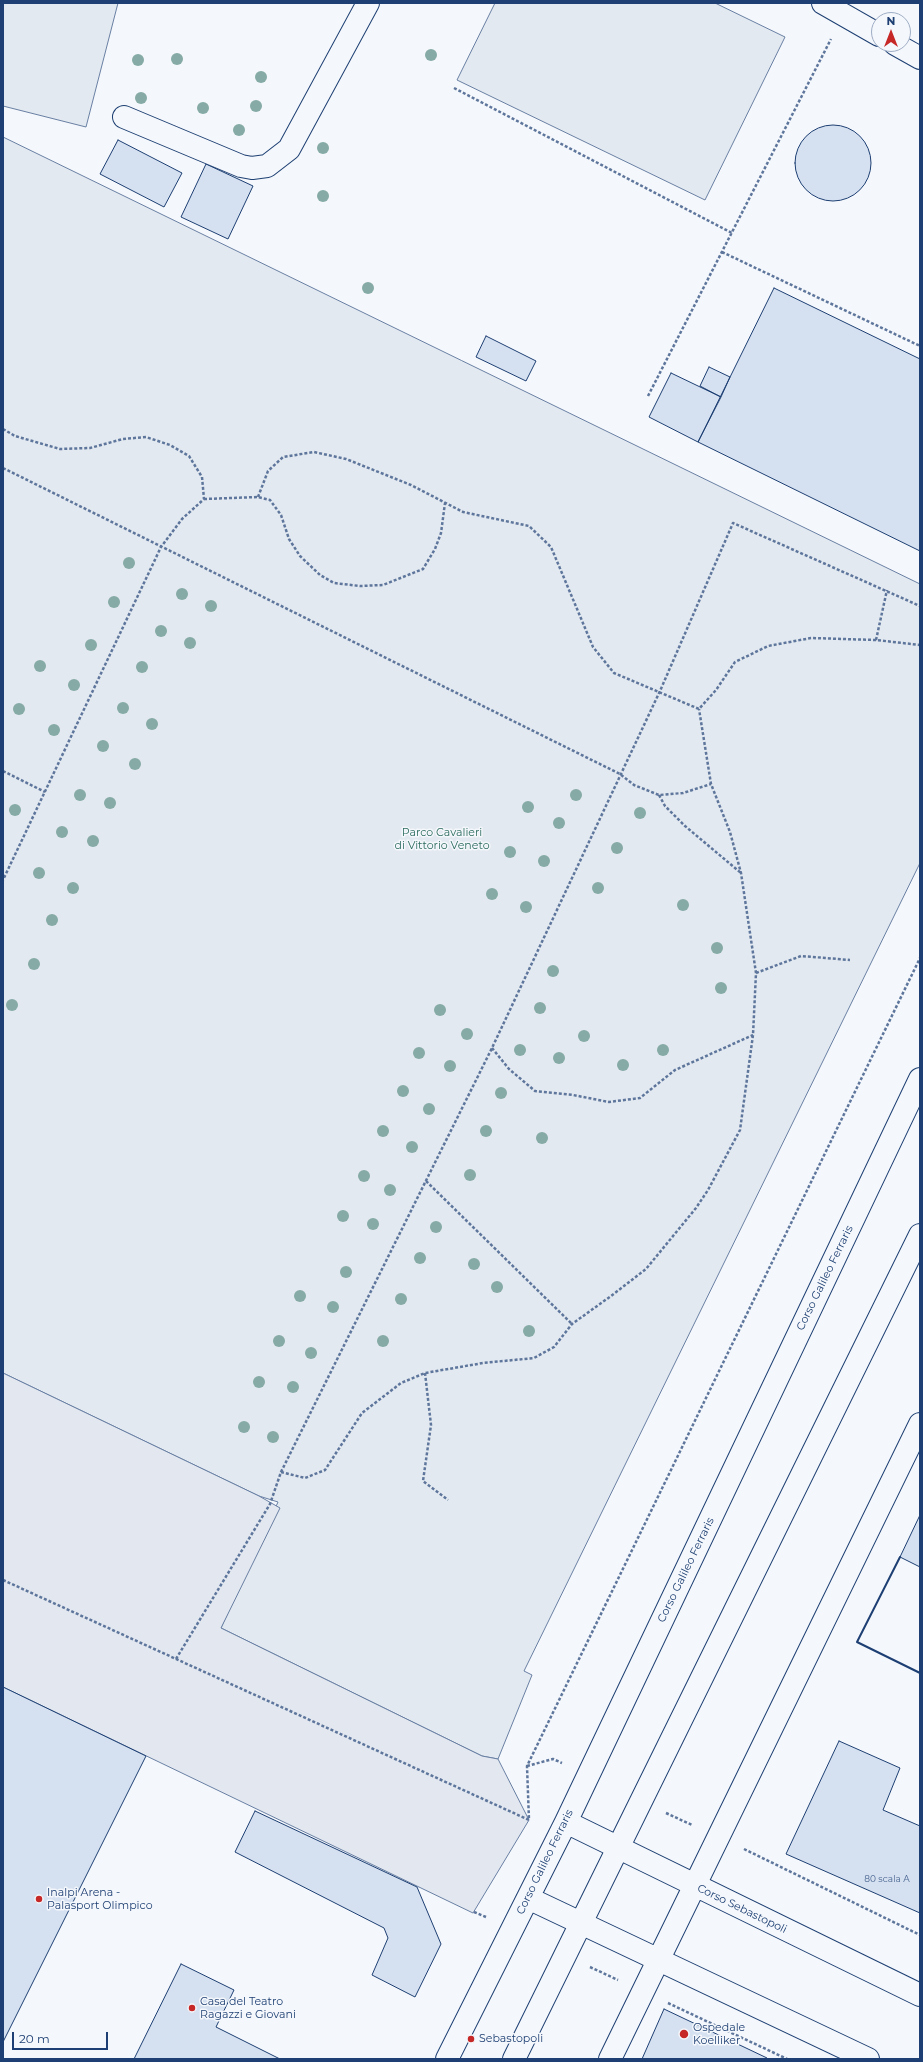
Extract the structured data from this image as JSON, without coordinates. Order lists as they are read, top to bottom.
{
  "streets": {
    "street": ["Corso Galileo Ferraris", "Corso Sebastopoli"]
  },
  "crossings": [
    ["Corso Galileo Ferraris", "Corso Sebastopoli"]
  ],
  "parks": ["Parco Cavalieri di Vittorio Veneto"],
  "places": [
    "Inalpi Arena - Palasport Olimpico",
    "Casa del Teatro Ragazzi e Giovani",
    "Ospedale Koelliker",
    "Sebastopoli"
  ],
  "house_numbers": ["80 scala A"],
  "scale_bar": "20 m",
  "north": "top"
}
